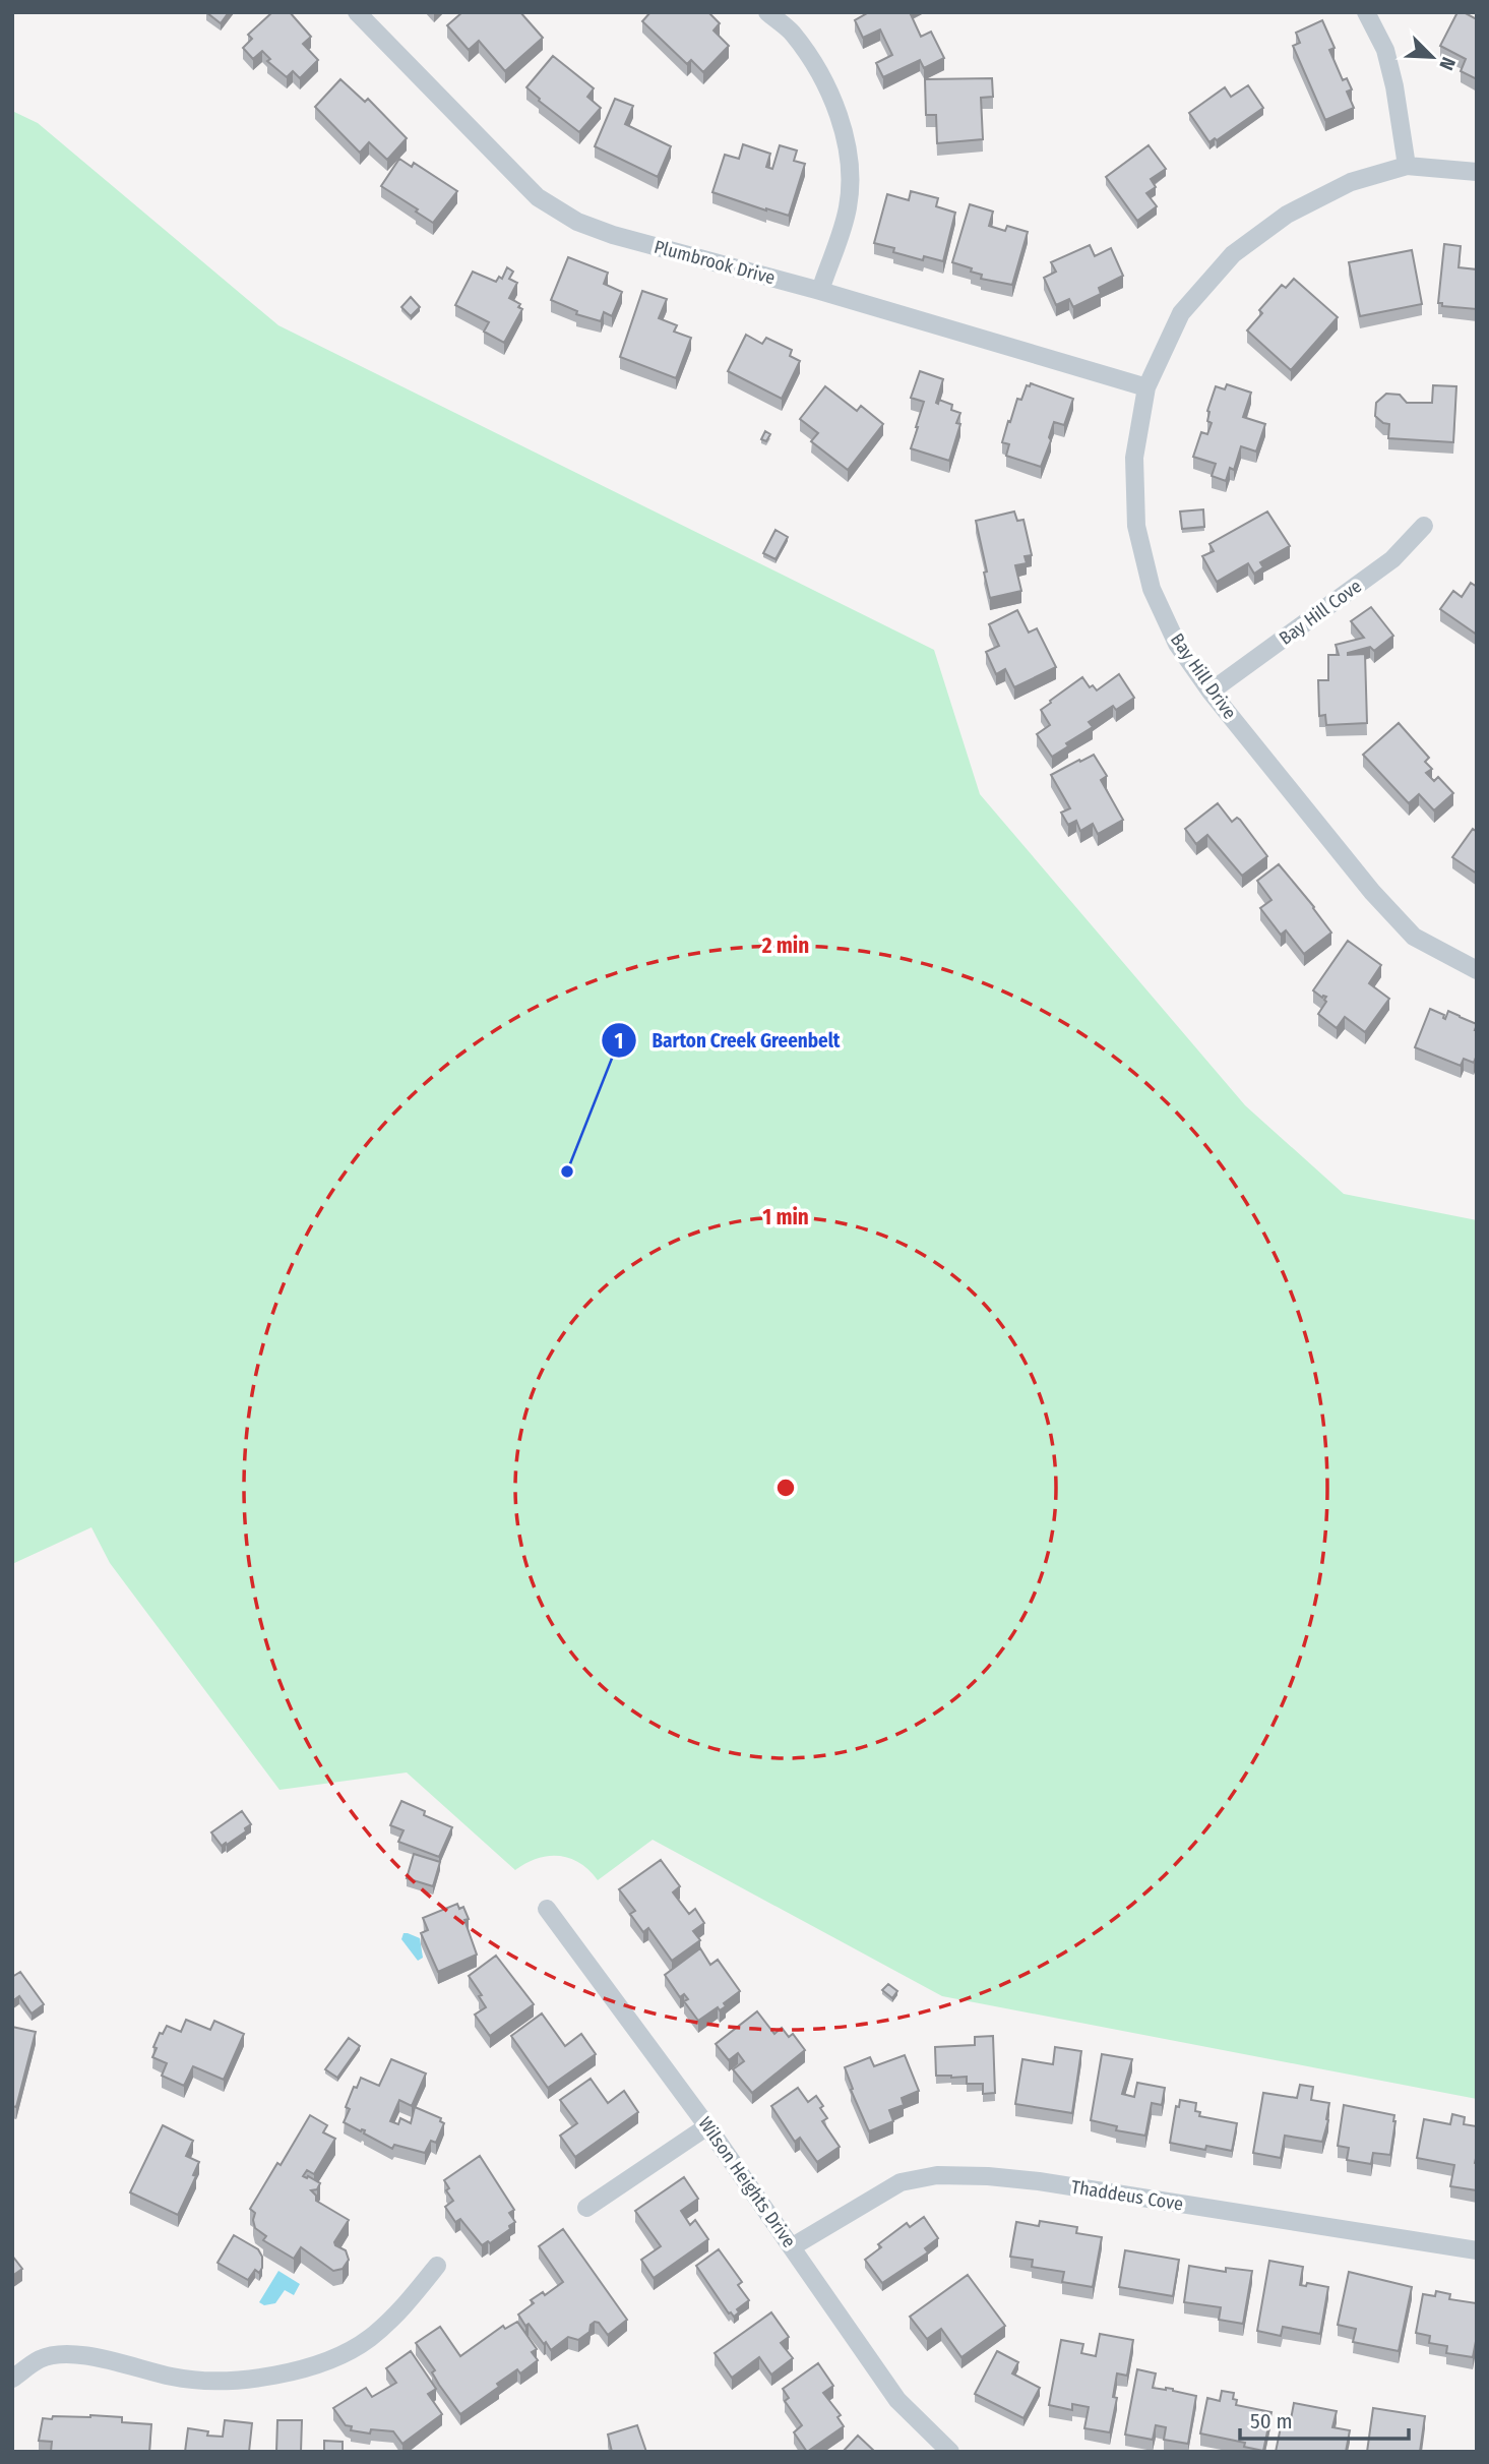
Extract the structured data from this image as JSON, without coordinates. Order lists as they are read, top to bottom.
{
  "streets": {
    "street": [
      "Plumbrook Drive",
      "Bay Hill Cove",
      "Bay Hill Drive",
      "Wilson Heights Drive",
      "Thaddeus Cove"
    ]
  },
  "crossings": [
    ["Plumbrook Drive", "Bay Hill Drive"],
    ["Bay Hill Cove", "Bay Hill Drive"],
    ["Wilson Heights Drive", "Thaddeus Cove"]
  ],
  "places": ["Barton Creek Greenbelt"],
  "scale_bar": "50 m",
  "north": "bottom right",
  "rings": ["2 min", "1 min"]
}
